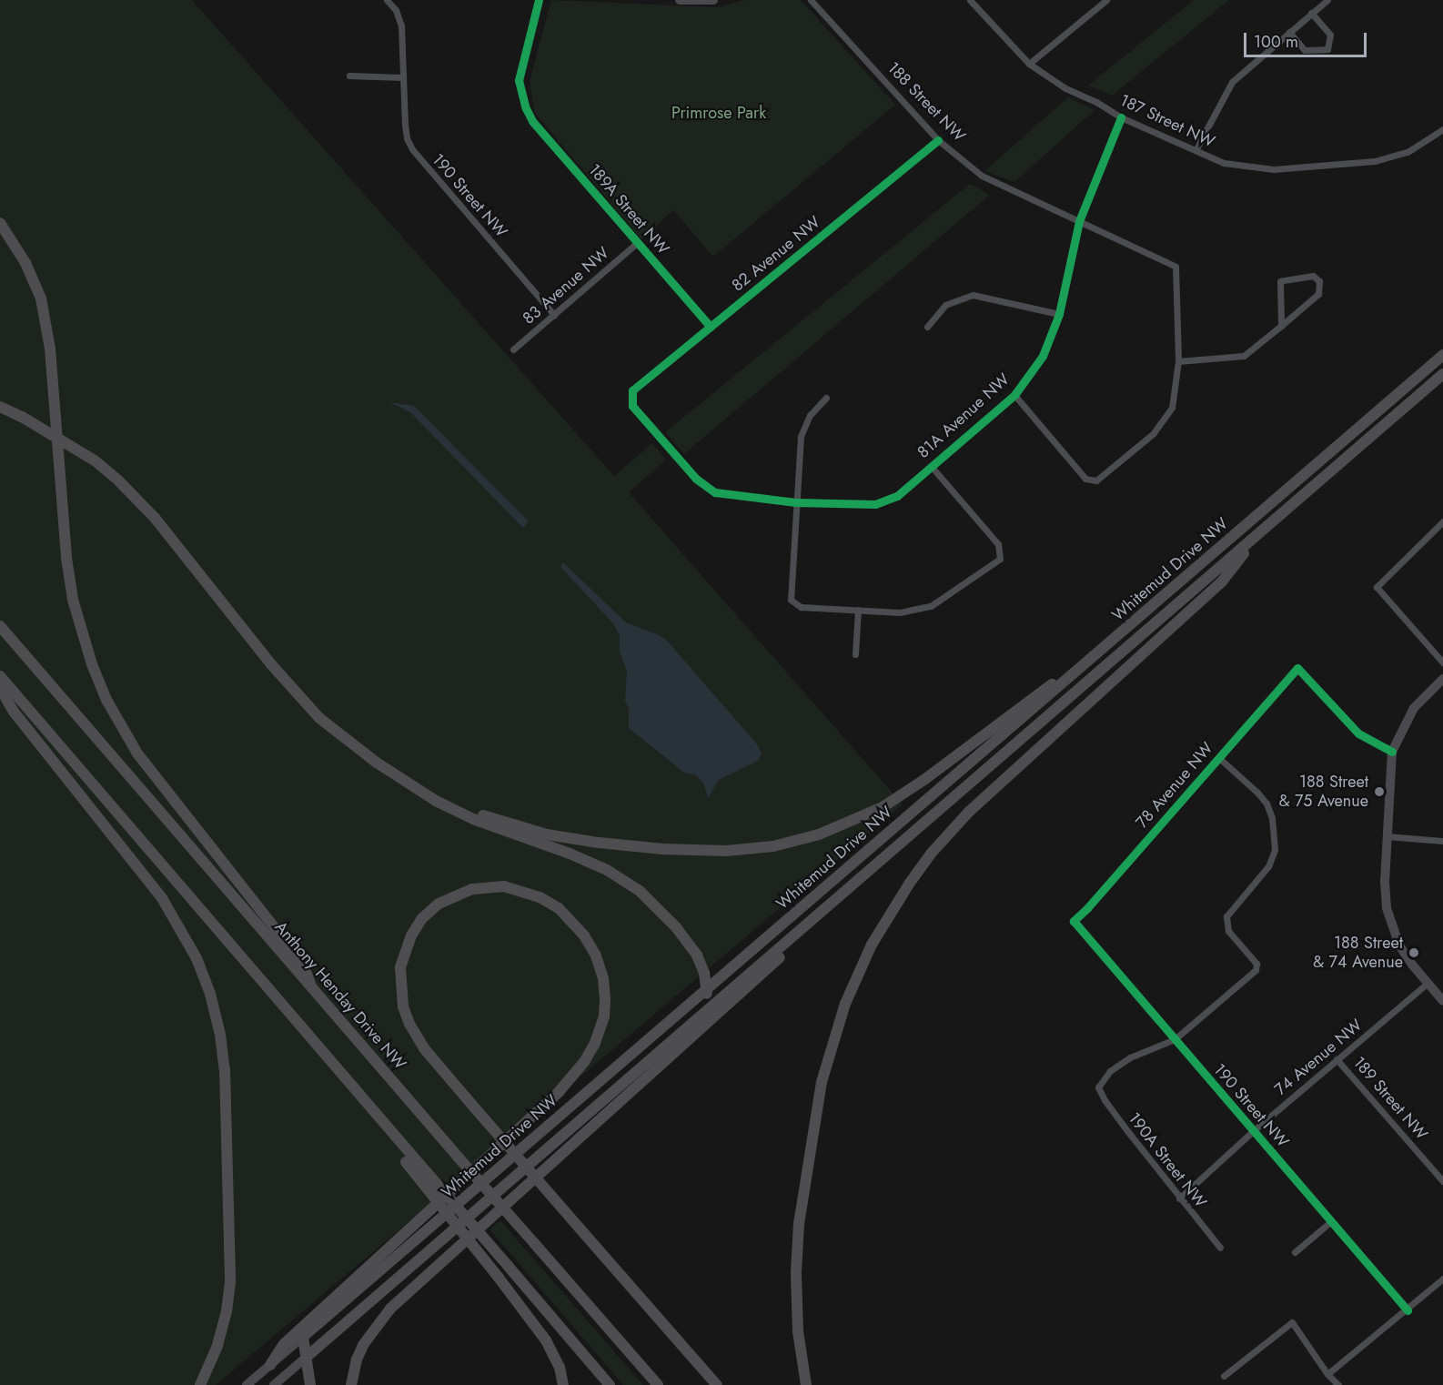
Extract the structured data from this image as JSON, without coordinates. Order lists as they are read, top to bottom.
{
  "streets": {
    "highway": ["Whitemud Drive NW", "Anthony Henday Drive NW"],
    "street": [
      "188 Street NW",
      "187 Street NW",
      "190 Street NW",
      "189A Street NW",
      "82 Avenue NW",
      "83 Avenue NW",
      "81A Avenue NW",
      "78 Avenue NW",
      "74 Avenue NW",
      "189 Street NW",
      "190A Street NW"
    ]
  },
  "crossings": [
    ["188 Street NW", "82 Avenue NW"],
    ["188 Street NW", "81A Avenue NW"],
    ["187 Street NW", "81A Avenue NW"],
    ["190 Street NW", "83 Avenue NW"],
    ["190 Street NW", "78 Avenue NW"],
    ["190 Street NW", "74 Avenue NW"],
    ["190 Street NW", "190A Street NW"],
    ["189A Street NW", "82 Avenue NW"],
    ["189A Street NW", "83 Avenue NW"],
    ["82 Avenue NW", "81A Avenue NW"],
    ["74 Avenue NW", "189 Street NW"],
    ["74 Avenue NW", "190A Street NW"]
  ],
  "parks": ["Primrose Park"],
  "places": ["188 Street & 75 Avenue", "188 Street & 74 Avenue"],
  "scale_bar": "100 m"
}
